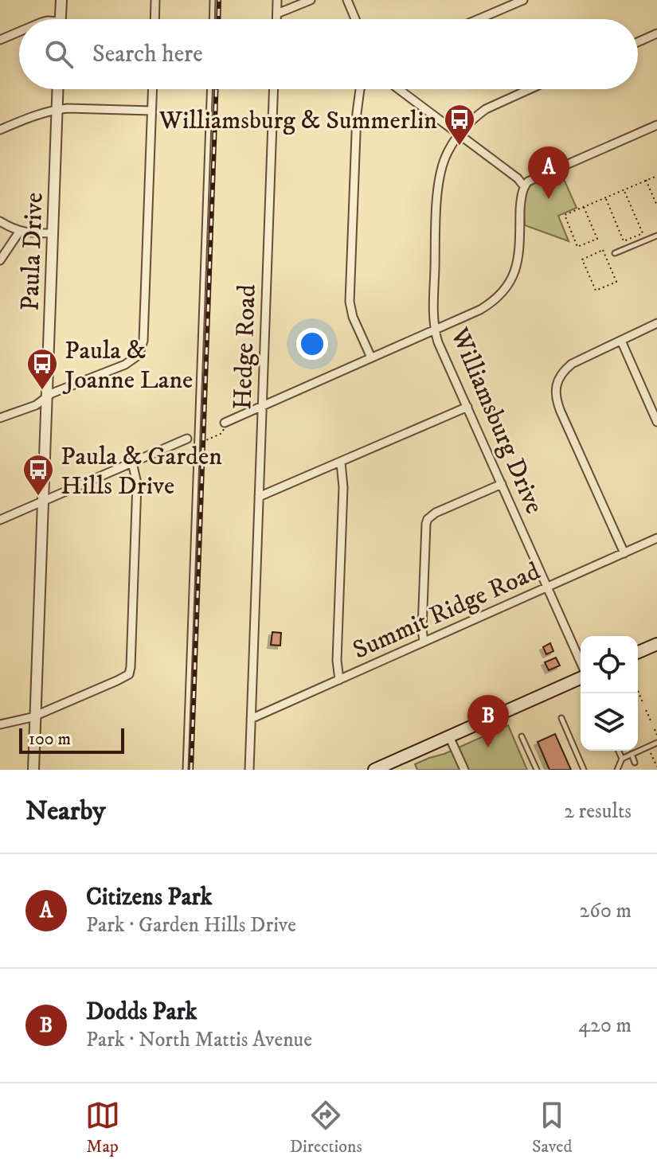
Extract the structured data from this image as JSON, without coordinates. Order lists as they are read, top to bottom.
{
  "streets": {
    "street": [
      "Paula Drive",
      "Hedge Road",
      "Williamsburg Drive",
      "Summit Ridge Road"
    ]
  },
  "crossings": [
    ["Hedge Road", "Summit Ridge Road"],
    ["Williamsburg Drive", "Summit Ridge Road"]
  ],
  "places": {
    "bus stop": ["Williamsburg & Summerlin", "Paula & Joanne Lane", "Paula & Garden Hills Drive"]
  },
  "scale_bar": "100 m",
  "page": {
    "search": "Search here",
    "pins": ["A", "B"],
    "scale": "100 m",
    "heading": ["Nearby", "2 results"],
    "list": [
      {
        "mark": "A",
        "name": "Citizens Park",
        "note": "Park · Garden Hills Drive",
        "value": "260 m"
      },
      {
        "mark": "B",
        "name": "Dodds Park",
        "note": "Park · North Mattis Avenue",
        "value": "420 m"
      }
    ],
    "nav": ["Map", "Directions", "Saved"]
  }
}
